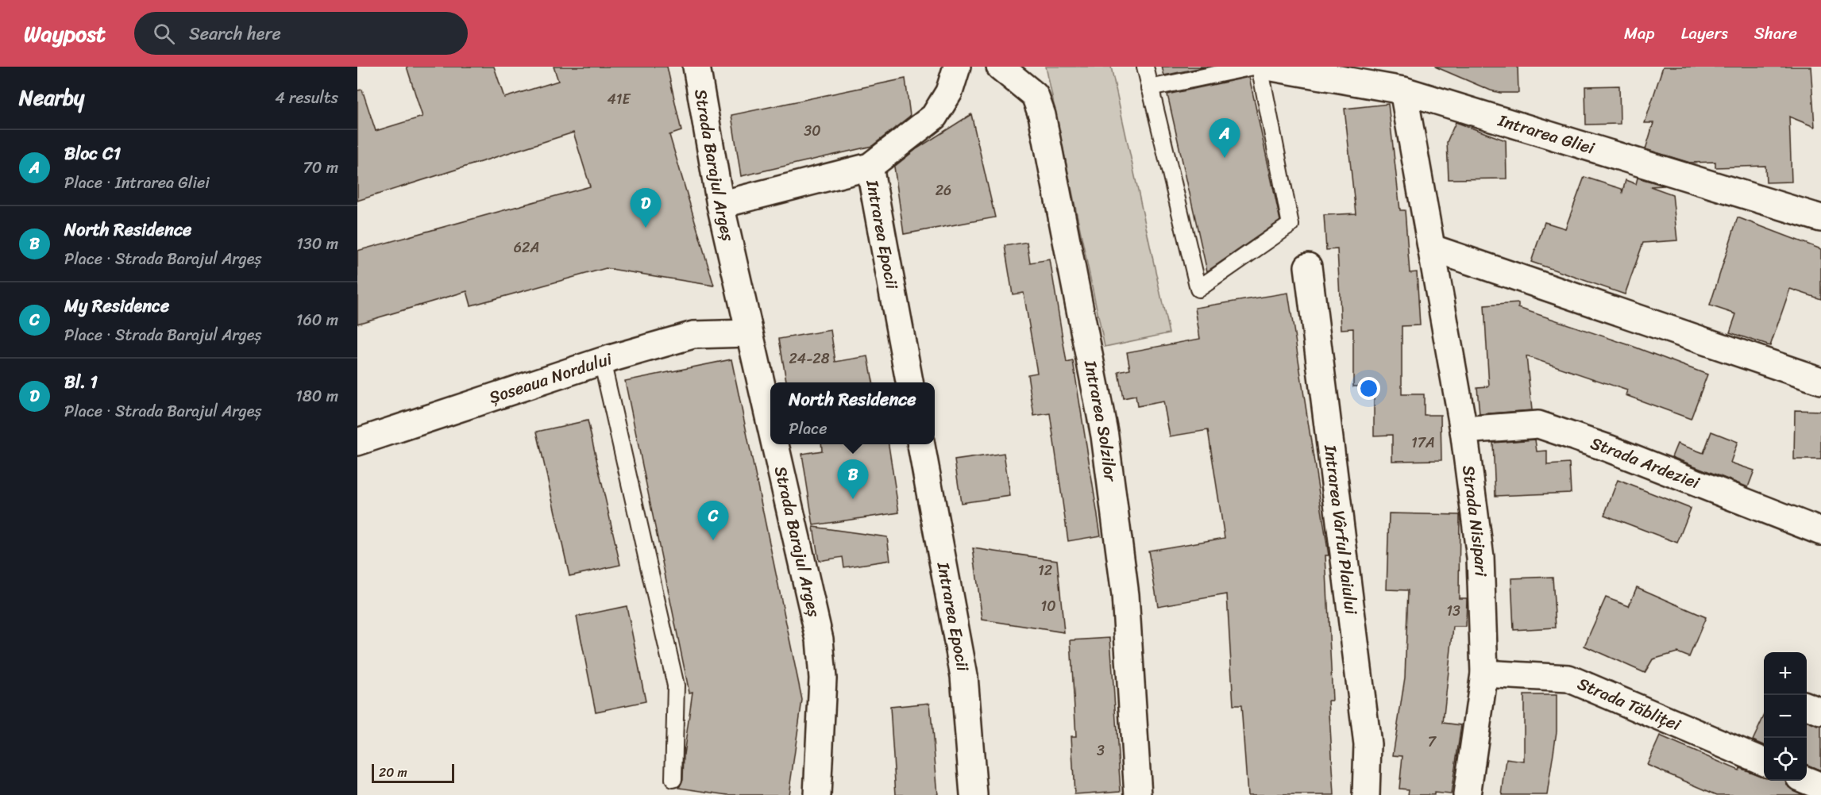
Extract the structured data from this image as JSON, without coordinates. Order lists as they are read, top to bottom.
{
  "streets": {
    "street": [
      "Intrarea Gliei",
      "Strada Barajul Argeș",
      "Intrarea Epocii",
      "Șoseaua Nordului",
      "Intrarea Solzilor",
      "Strada Ardeziei",
      "Strada Nisipari",
      "Intrarea Vârful Plaiului",
      "Strada Tăbliței"
    ]
  },
  "crossings": [
    ["Intrarea Gliei", "Strada Nisipari"],
    ["Strada Barajul Argeș", "Șoseaua Nordului"],
    ["Strada Ardeziei", "Strada Nisipari"],
    ["Strada Nisipari", "Strada Tăbliței"]
  ],
  "house_numbers": [
    "41E",
    "30",
    "26",
    "62A",
    "24-28",
    "17A",
    "12",
    "10",
    "13",
    "7",
    "3"
  ],
  "scale_bar": "20 m",
  "page": {
    "header": "Waypost",
    "search": "Search here",
    "nav": ["Map", "Layers", "Share"],
    "heading": ["Nearby", "4 results"],
    "pins": [
      "A",
      "D",
      "B",
      "C"
    ],
    "list": [
      {
        "mark": "A",
        "name": "Bloc C1",
        "note": "Place · Intrarea Gliei",
        "value": "70 m"
      },
      {
        "mark": "B",
        "name": "North Residence",
        "note": "Place · Strada Barajul Argeș",
        "value": "130 m"
      },
      {
        "mark": "C",
        "name": "My Residence",
        "note": "Place · Strada Barajul Argeș",
        "value": "160 m"
      },
      {
        "mark": "D",
        "name": "Bl. 1",
        "note": "Place · Strada Barajul Argeș",
        "value": "180 m"
      }
    ],
    "popup": ["North Residence", "Place"],
    "map_buttons": ["+", "−"],
    "scale": "20 m"
  }
}
